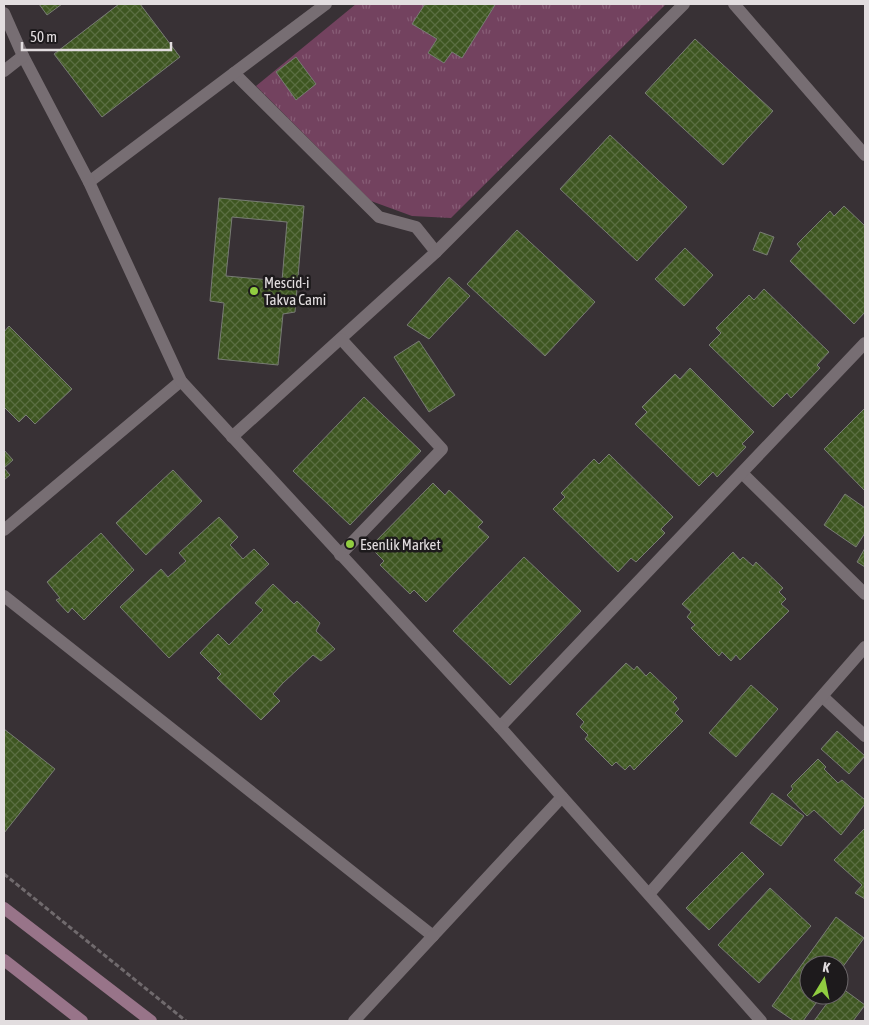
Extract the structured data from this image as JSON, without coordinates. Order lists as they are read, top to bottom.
{
  "places": ["Mescid-i Takva Cami", "Esenlik Market"],
  "scale_bar": "50 m",
  "north": "top"
}
